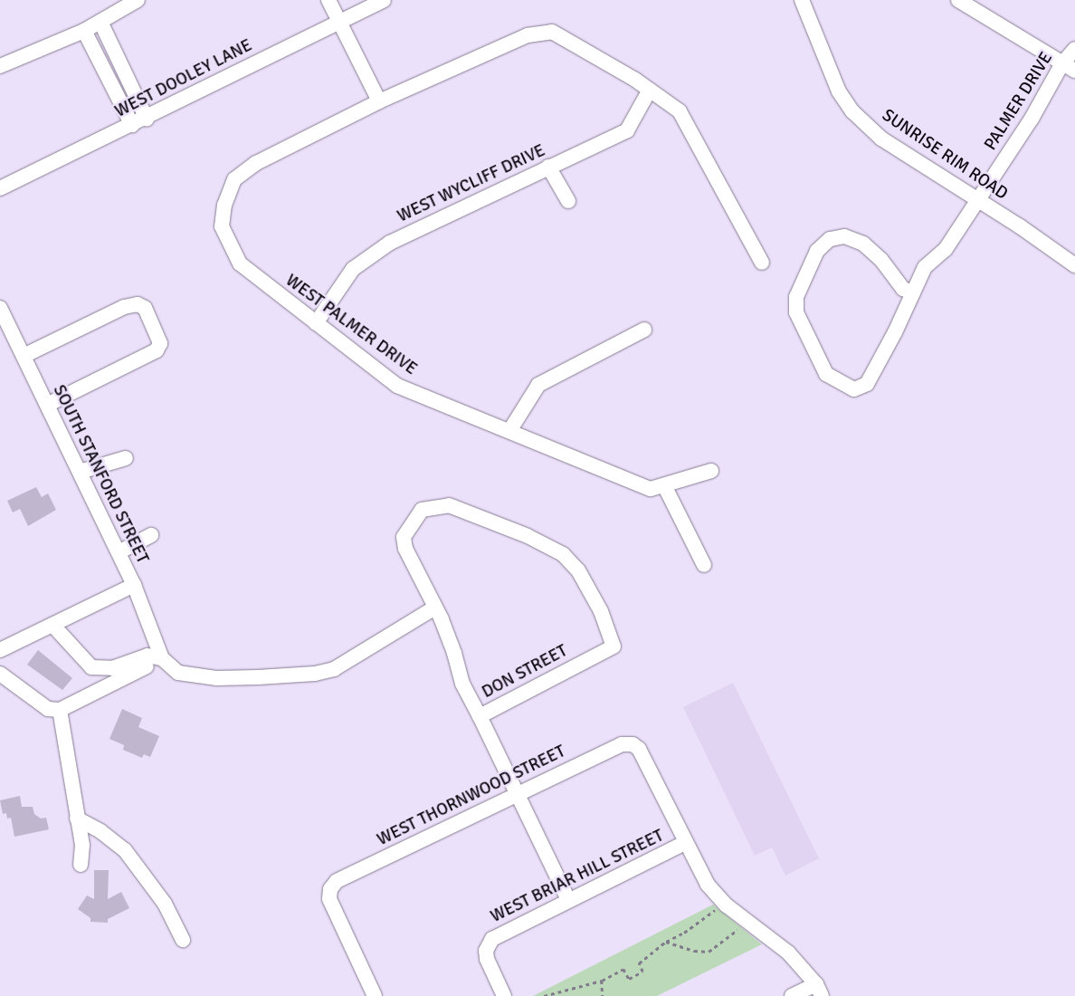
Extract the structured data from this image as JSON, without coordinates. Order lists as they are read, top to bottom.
{
  "streets": {
    "street": [
      "WEST DOOLEY LANE",
      "PALMER DRIVE",
      "SUNRISE RIM ROAD",
      "WEST WYCLIFF DRIVE",
      "WEST PALMER DRIVE",
      "SOUTH STANFORD STREET",
      "DON STREET",
      "WEST THORNWOOD STREET",
      "WEST BRIAR HILL STREET"
    ]
  },
  "crossings": [
    ["PALMER DRIVE", "SUNRISE RIM ROAD"],
    ["WEST WYCLIFF DRIVE", "WEST PALMER DRIVE"],
    ["WEST THORNWOOD STREET", "WEST BRIAR HILL STREET"]
  ]
}
